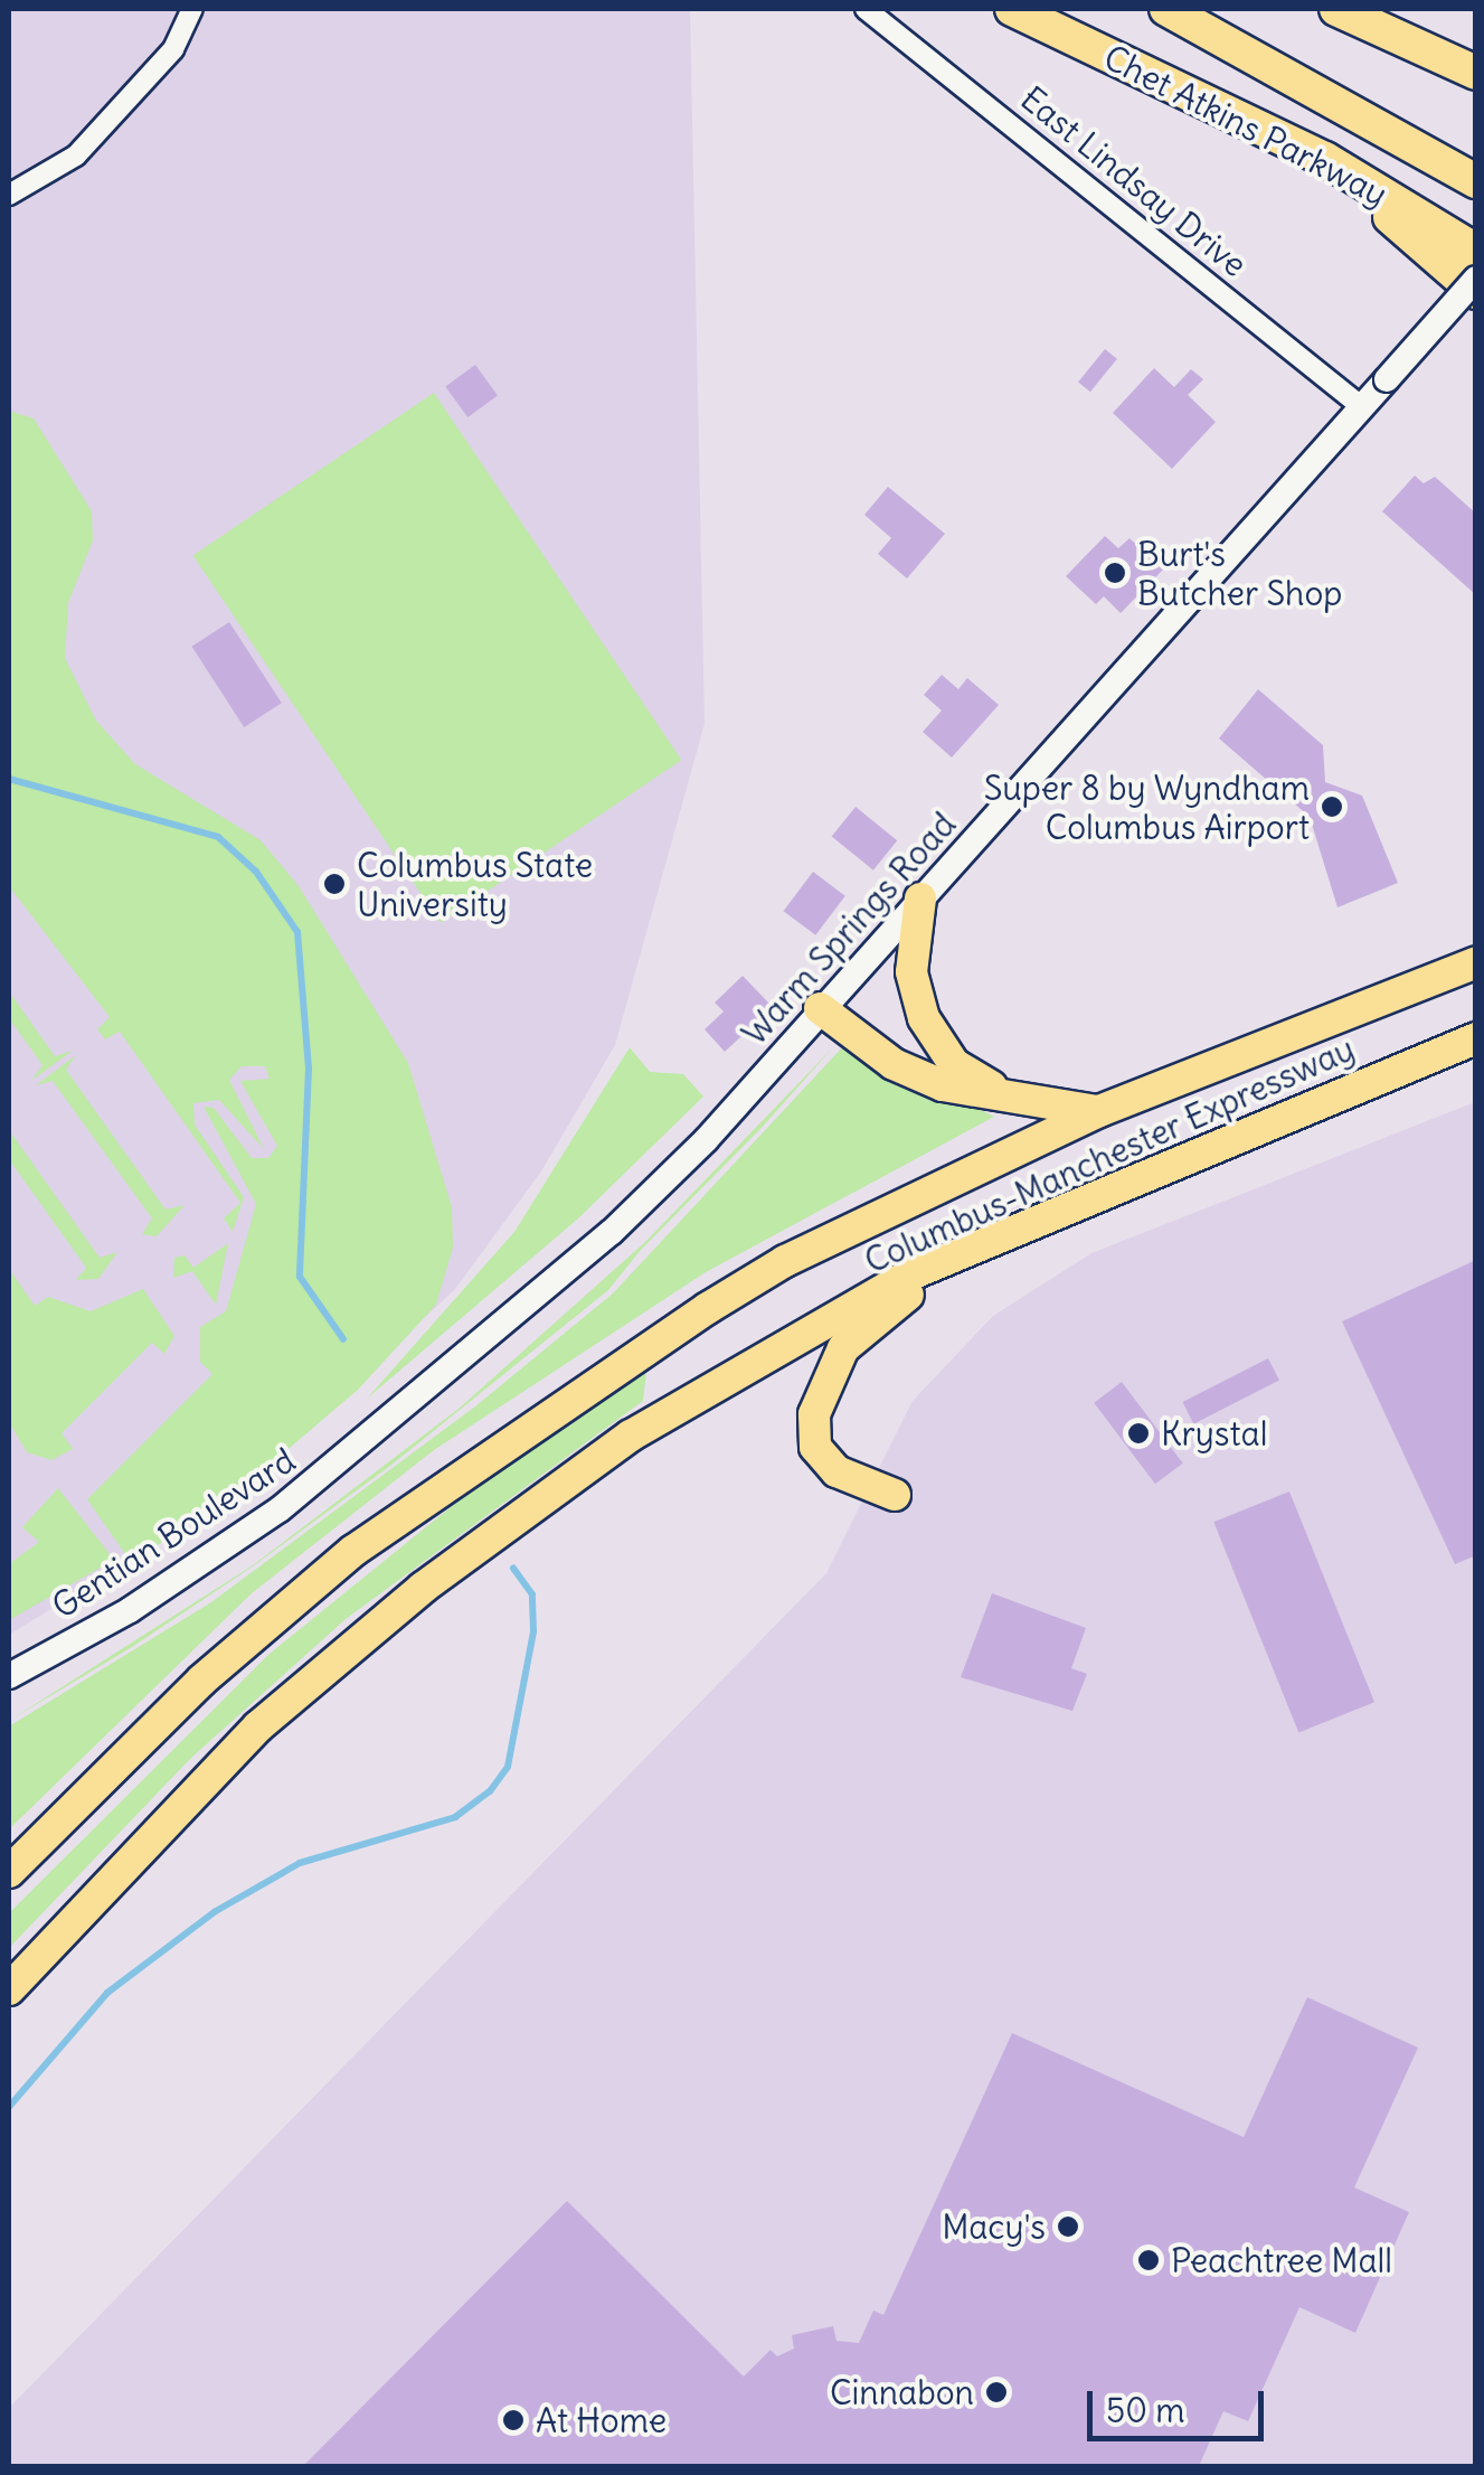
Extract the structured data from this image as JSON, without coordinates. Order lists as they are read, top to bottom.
{
  "streets": {
    "highway": ["Chet Atkins Parkway", "Columbus-Manchester Expressway"],
    "main road": ["Warm Springs Road", "Gentian Boulevard"],
    "street": ["East Lindsay Drive"]
  },
  "crossings": [
    ["East Lindsay Drive", "Warm Springs Road"],
    ["Warm Springs Road", "Gentian Boulevard"]
  ],
  "places": [
    "Burt's Butcher Shop",
    "Super 8 by Wyndham Columbus Airport",
    "Columbus State University",
    "Krystal",
    "Macy's",
    "Peachtree Mall",
    "Cinnabon",
    "At Home"
  ],
  "scale_bar": "50 m"
}
